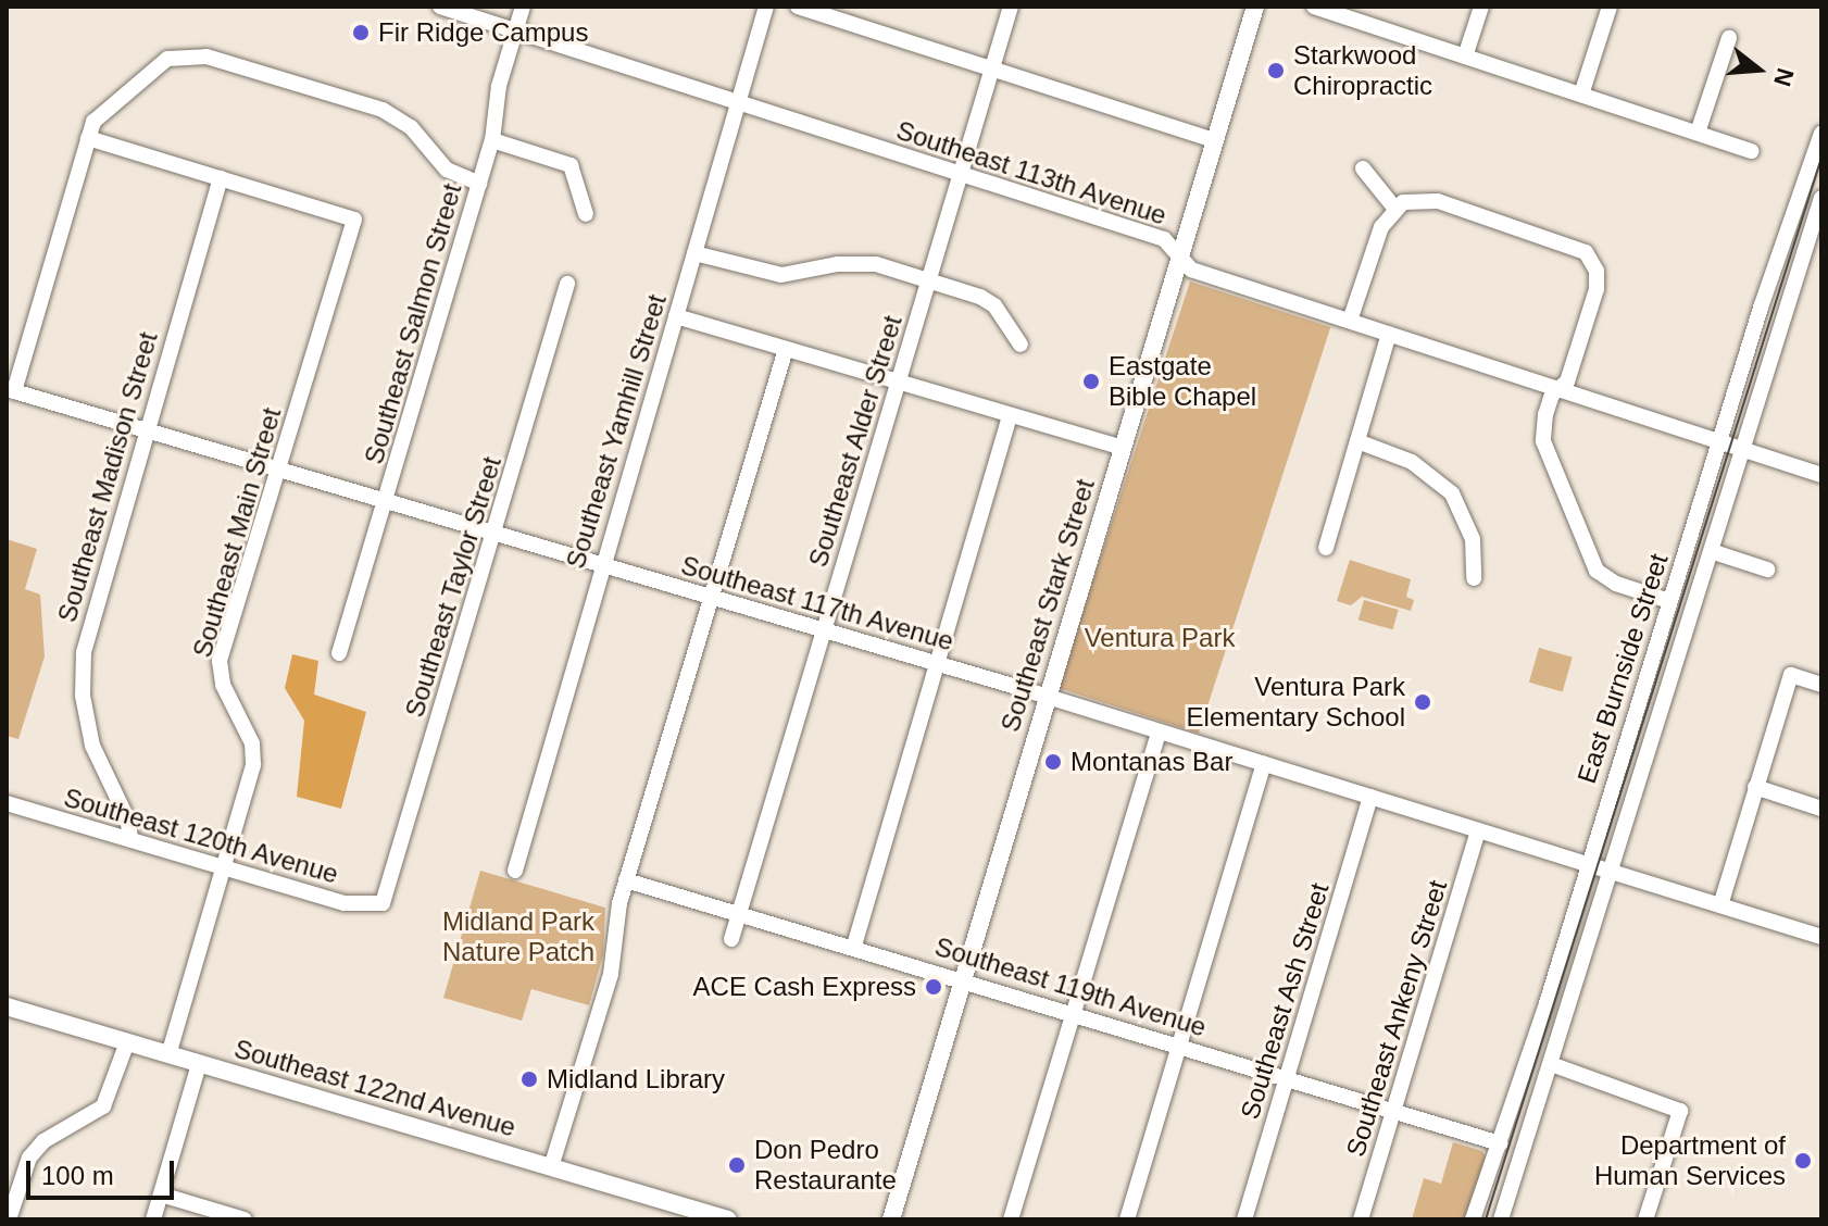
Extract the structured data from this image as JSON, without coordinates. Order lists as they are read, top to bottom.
{
  "streets": {
    "main road": ["Southeast Stark Street", "Southeast 122nd Avenue"],
    "street": [
      "Southeast 113th Avenue",
      "Southeast Salmon Street",
      "Southeast Yamhill Street",
      "Southeast Alder Street",
      "Southeast Madison Street",
      "Southeast Main Street",
      "Southeast Taylor Street",
      "Southeast 117th Avenue",
      "East Burnside Street",
      "Southeast 120th Avenue",
      "Southeast 119th Avenue",
      "Southeast Ash Street",
      "Southeast Ankeny Street"
    ]
  },
  "crossings": [
    ["Southeast 113th Avenue", "Southeast Salmon Street"],
    ["Southeast 113th Avenue", "Southeast Yamhill Street"],
    ["Southeast 113th Avenue", "Southeast Alder Street"],
    ["Southeast 113th Avenue", "Southeast Stark Street"],
    ["Southeast 113th Avenue", "East Burnside Street"],
    ["Southeast Salmon Street", "Southeast 117th Avenue"],
    ["Southeast Yamhill Street", "Southeast 117th Avenue"],
    ["Southeast Alder Street", "Southeast 117th Avenue"],
    ["Southeast Alder Street", "Southeast 119th Avenue"],
    ["Southeast Madison Street", "Southeast Main Street"],
    ["Southeast Madison Street", "Southeast 117th Avenue"],
    ["Southeast Madison Street", "Southeast 120th Avenue"],
    ["Southeast Main Street", "Southeast 117th Avenue"],
    ["Southeast Main Street", "Southeast 120th Avenue"],
    ["Southeast Main Street", "Southeast 122nd Avenue"],
    ["Southeast Taylor Street", "Southeast 117th Avenue"],
    ["Southeast Taylor Street", "Southeast 120th Avenue"],
    ["Southeast 117th Avenue", "Southeast Stark Street"],
    ["Southeast 117th Avenue", "East Burnside Street"],
    ["Southeast 117th Avenue", "Southeast Ash Street"],
    ["Southeast 117th Avenue", "Southeast Ankeny Street"],
    ["Southeast Stark Street", "Southeast 119th Avenue"],
    ["East Burnside Street", "Southeast 119th Avenue"],
    ["Southeast 119th Avenue", "Southeast Ash Street"],
    ["Southeast 119th Avenue", "Southeast Ankeny Street"]
  ],
  "parks": ["Ventura Park", "Midland Park Nature Patch"],
  "places": [
    "Fir Ridge Campus",
    "Starkwood Chiropractic",
    "Eastgate Bible Chapel",
    "Ventura Park Elementary School",
    "Montanas Bar",
    "ACE Cash Express",
    "Midland Library",
    "Department of Human Services",
    "Don Pedro Restaurante"
  ],
  "scale_bar": "100 m",
  "north": "right"
}
